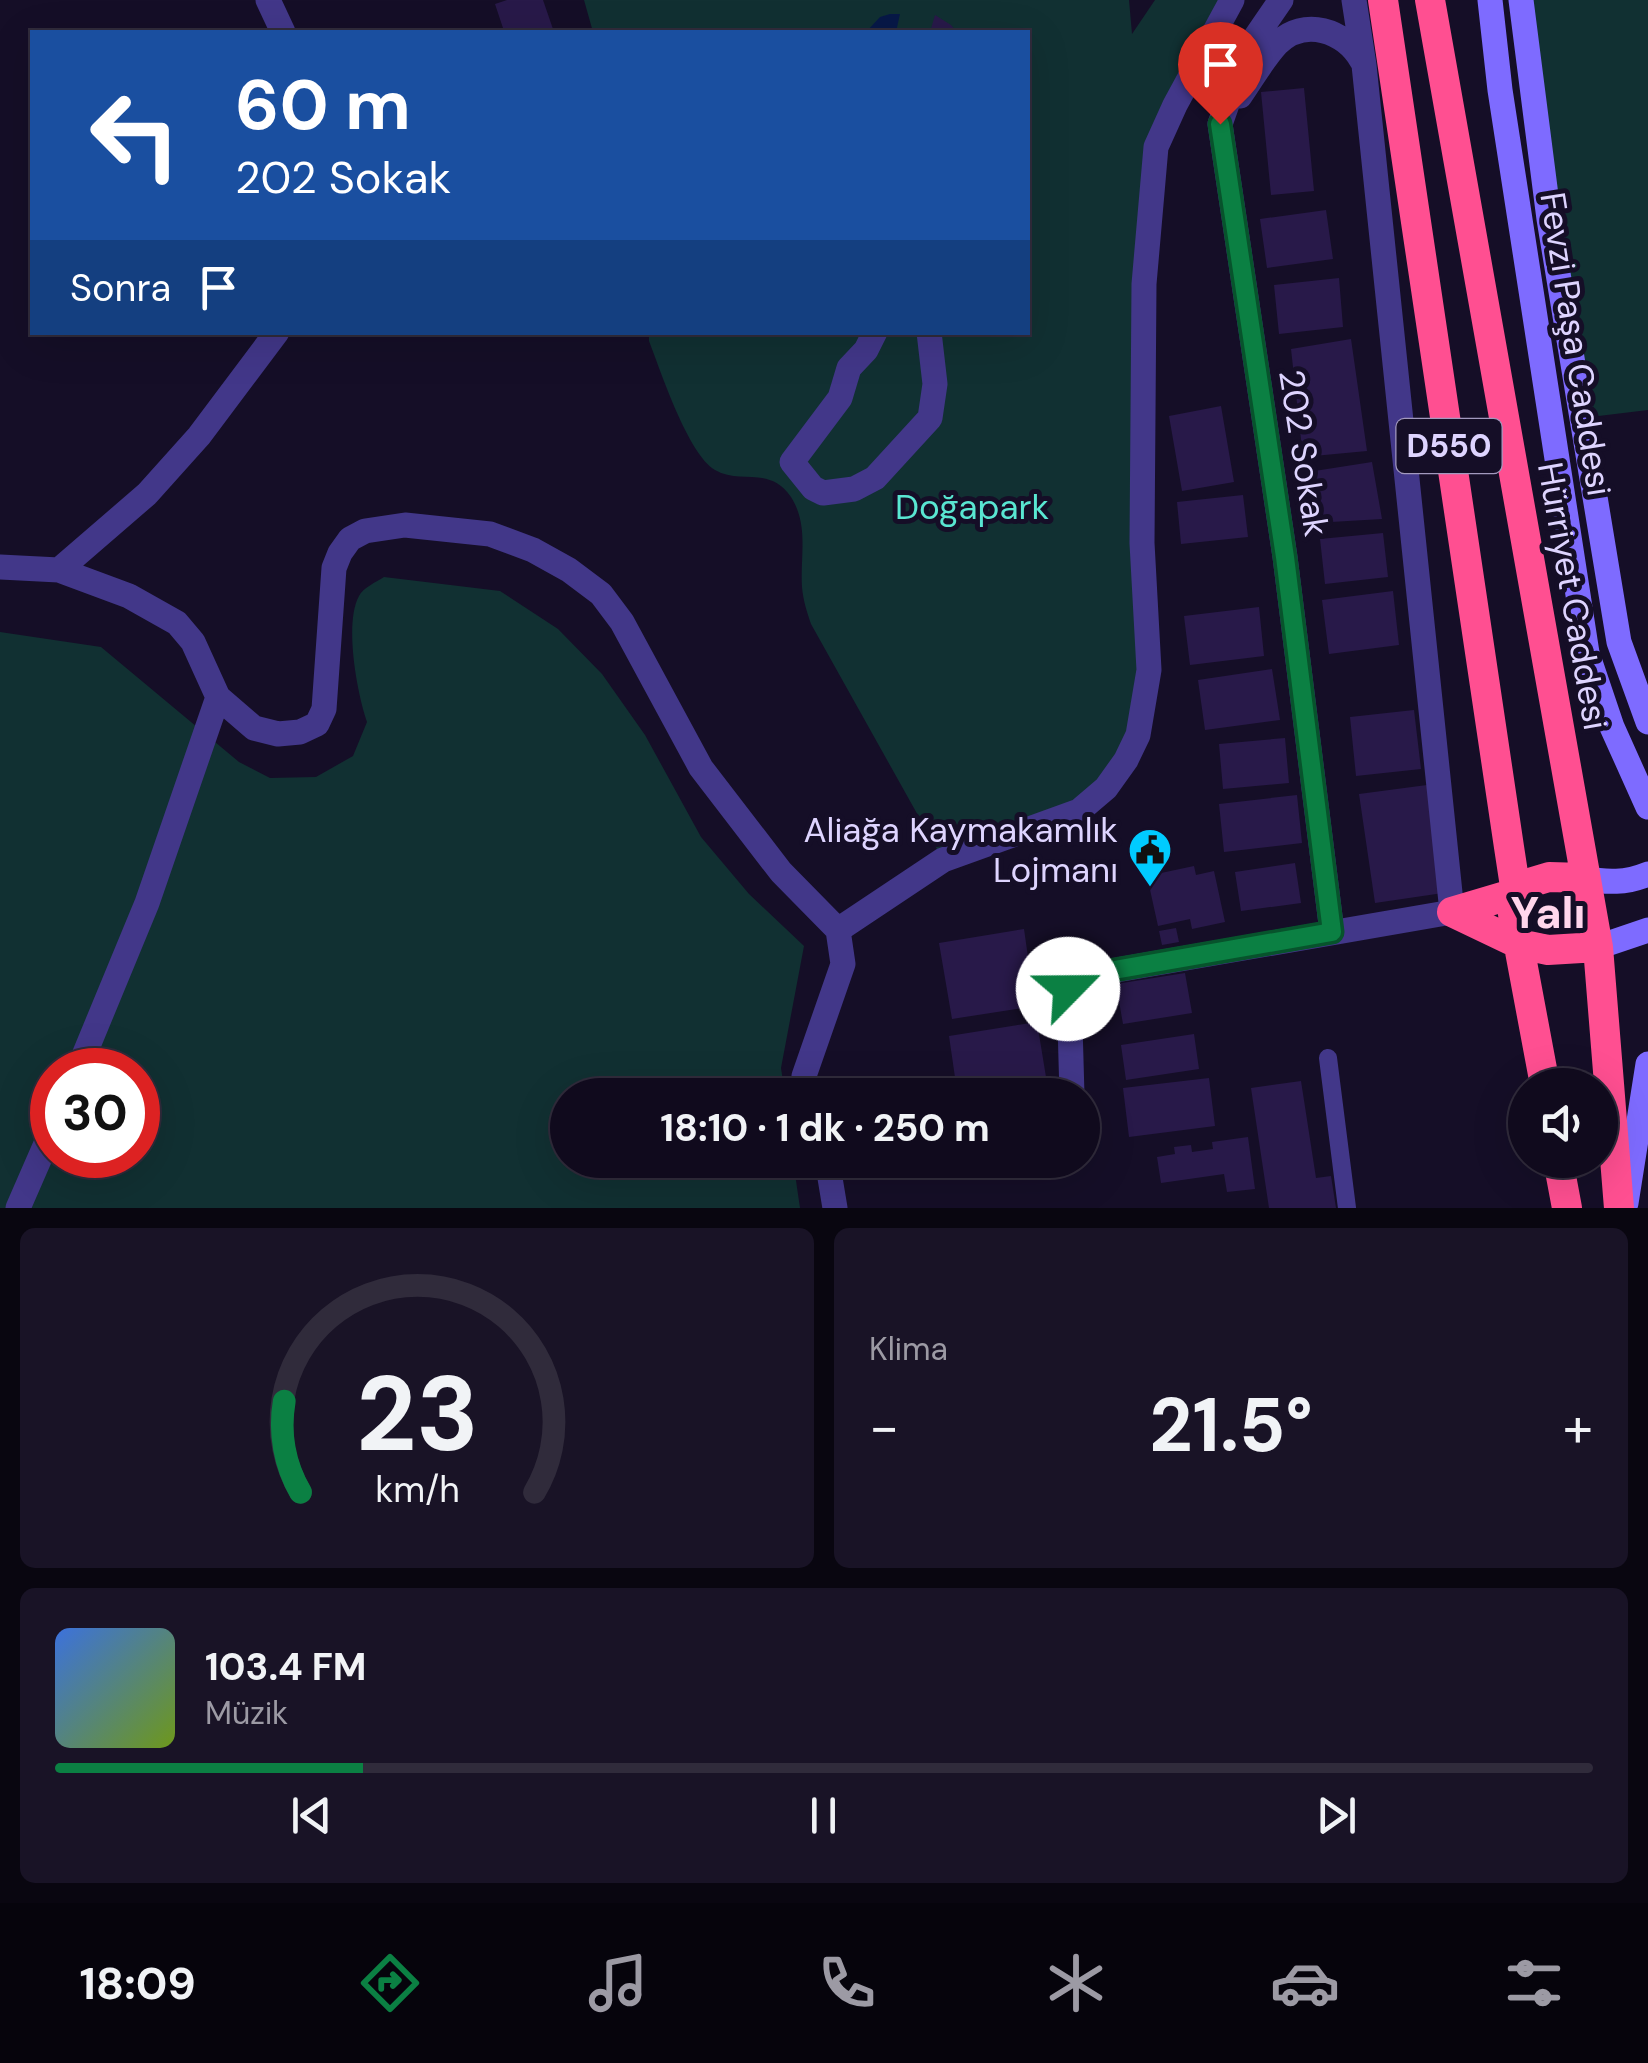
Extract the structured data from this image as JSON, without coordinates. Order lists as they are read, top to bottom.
{
  "streets": {
    "highway": ["D550", "Hürriyet Caddesi"],
    "street": ["Fevzi Paşa Caddesi", "202 Sokak"]
  },
  "districts": ["Yalı"],
  "parks": ["Doğapark"],
  "places": {
    "public building": ["Aliağa Kaymakamlık Lojmanı"]
  },
  "page": {
    "turn": ["60 m", "202 Sokak"],
    "then": "Sonra",
    "limit": "30",
    "trip": "18:10 · 1 dk · 250 m",
    "tile": "Klima",
    "heat": ["−", "21.5°", "+"],
    "song": ["103.4 FM", "Müzik"],
    "tabs": "18:09",
    "gauge": ["23", "km/h"]
  }
}
